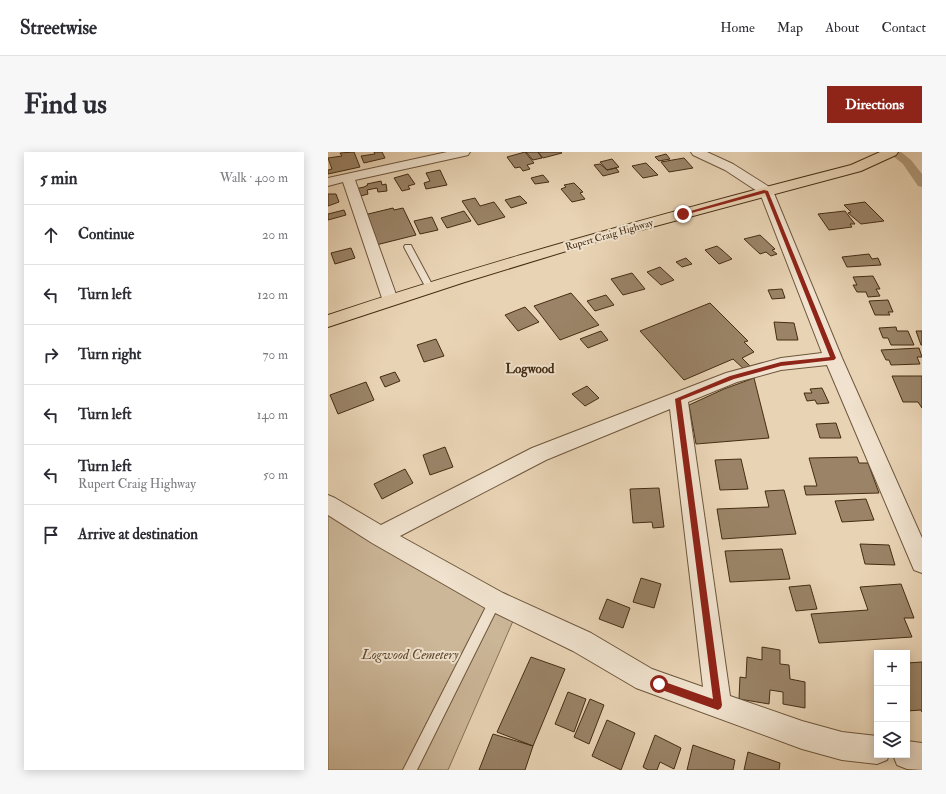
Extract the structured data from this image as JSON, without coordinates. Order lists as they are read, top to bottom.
{
  "streets": {
    "main road": ["Rupert Craig Highway"]
  },
  "districts": ["Logwood"],
  "parks": ["Logwood Cemetery"],
  "page": {
    "header": "Streetwise",
    "nav": [
      "Home",
      "Map",
      "About",
      "Contact"
    ],
    "buttons": "Directions",
    "title": "Find us",
    "heading": ["5 min", "Walk · 400 m"],
    "list": [
      ["Continue", "20 m"],
      ["Turn left", "120 m"],
      ["Turn right", "70 m"],
      ["Turn left", "140 m"],
      ["Turn left", "Rupert Craig Highway", "50 m"],
      "Arrive at destination"
    ],
    "map_buttons": ["+", "−"]
  }
}
